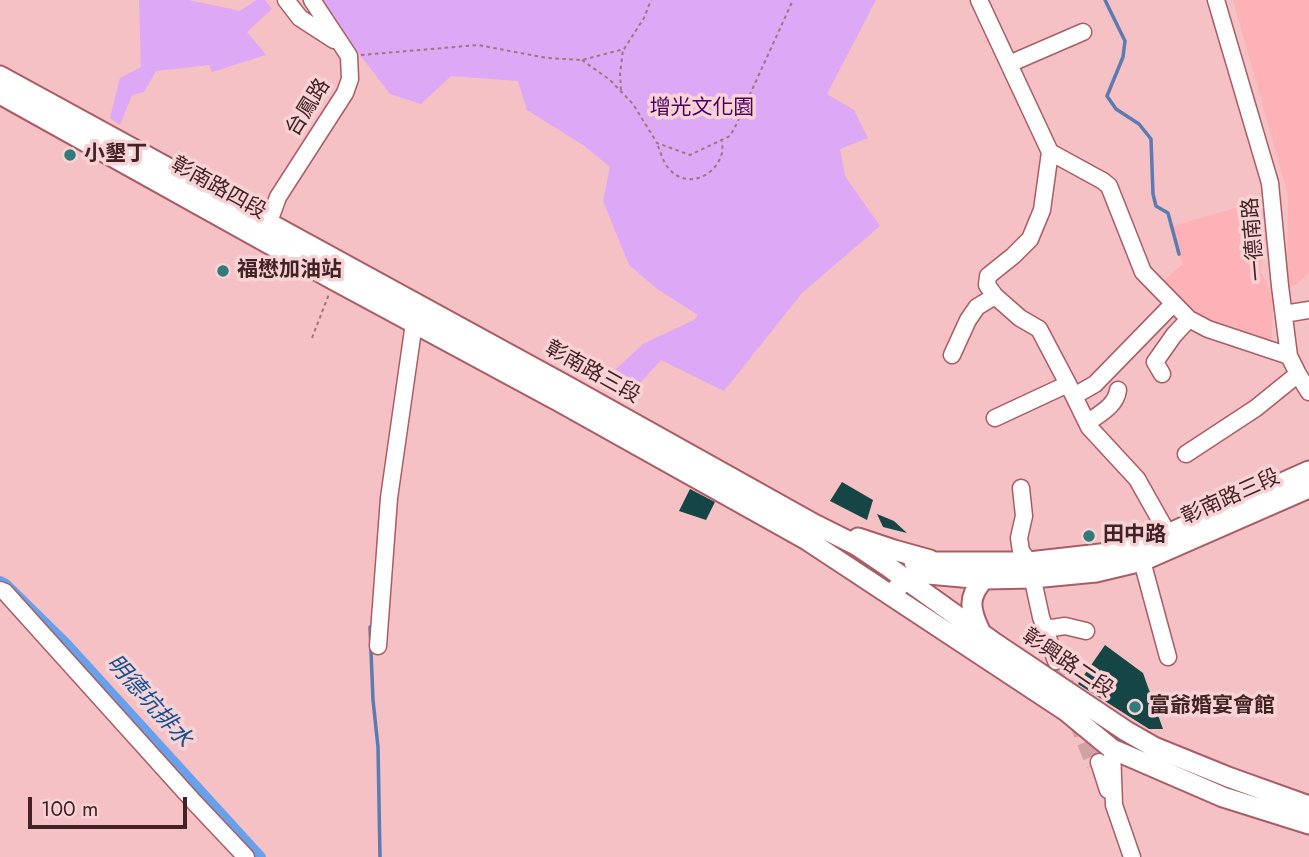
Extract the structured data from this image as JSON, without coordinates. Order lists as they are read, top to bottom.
{
  "streets": {
    "main road": ["彰南路四段", "彰南路三段", "彰興路二段"],
    "street": ["台鳳路", "一德南路"]
  },
  "crossings": [
    ["台鳳路", "彰南路四段"],
    ["台鳳路", "彰南路三段"],
    ["彰南路四段", "彰南路三段"],
    ["彰南路三段", "彰興路二段"]
  ],
  "water": ["明德坑排水"],
  "parks": ["增光文化園"],
  "places": [
    "小墾丁",
    "福懋加油站",
    "田中路",
    "富爺婚宴會館"
  ],
  "scale_bar": "100 m"
}
